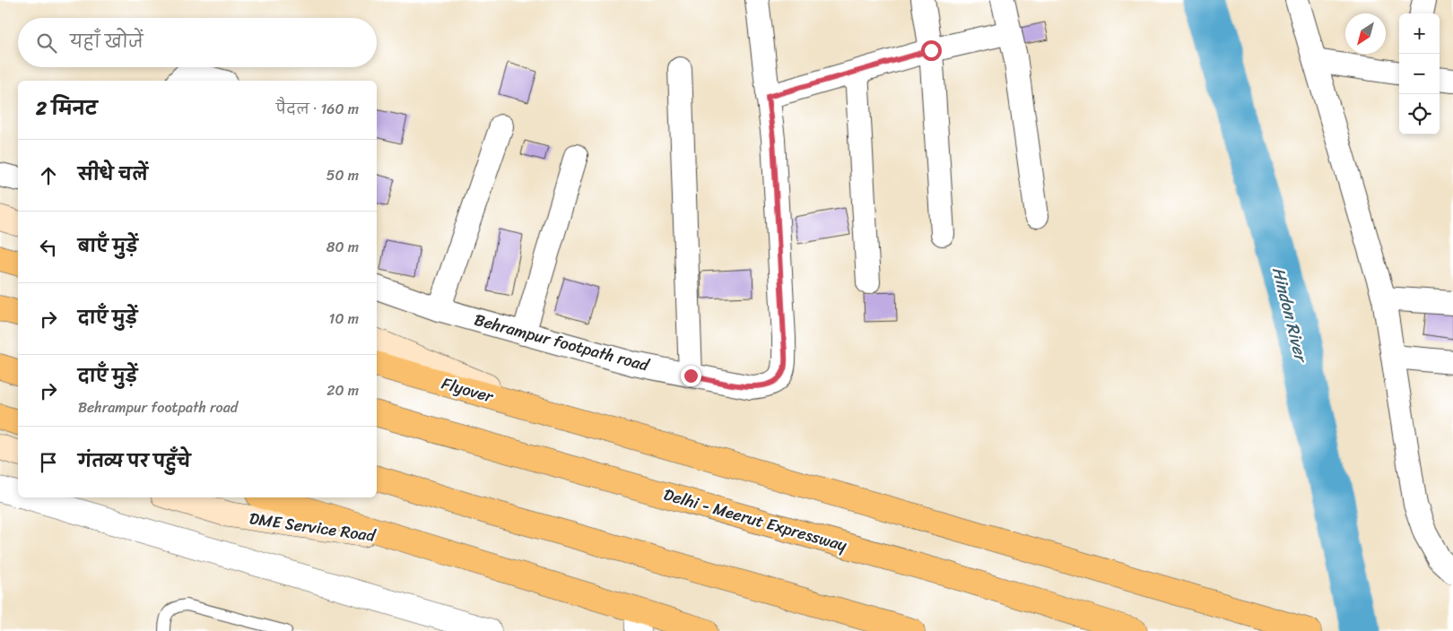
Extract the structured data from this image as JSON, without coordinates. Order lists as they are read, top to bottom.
{
  "streets": {
    "highway": ["Flyover", "Delhi - Meerut Expressway"],
    "main road": ["DME Service Road"],
    "street": ["Behrampur footpath road"]
  },
  "water": ["Hindon River"],
  "north": "bottom left",
  "page": {
    "map_buttons": ["+", "−"],
    "search": "यहाँ खोजें",
    "heading": ["2 मिनट", "पैदल · 160 m"],
    "list": [
      ["सीधे चलें", "50 m"],
      ["बाएँ मुड़ें", "80 m"],
      ["दाएँ मुड़ें", "10 m"],
      ["दाएँ मुड़ें", "Behrampur footpath road", "20 m"],
      "गंतव्य पर पहुँचे"
    ]
  }
}
